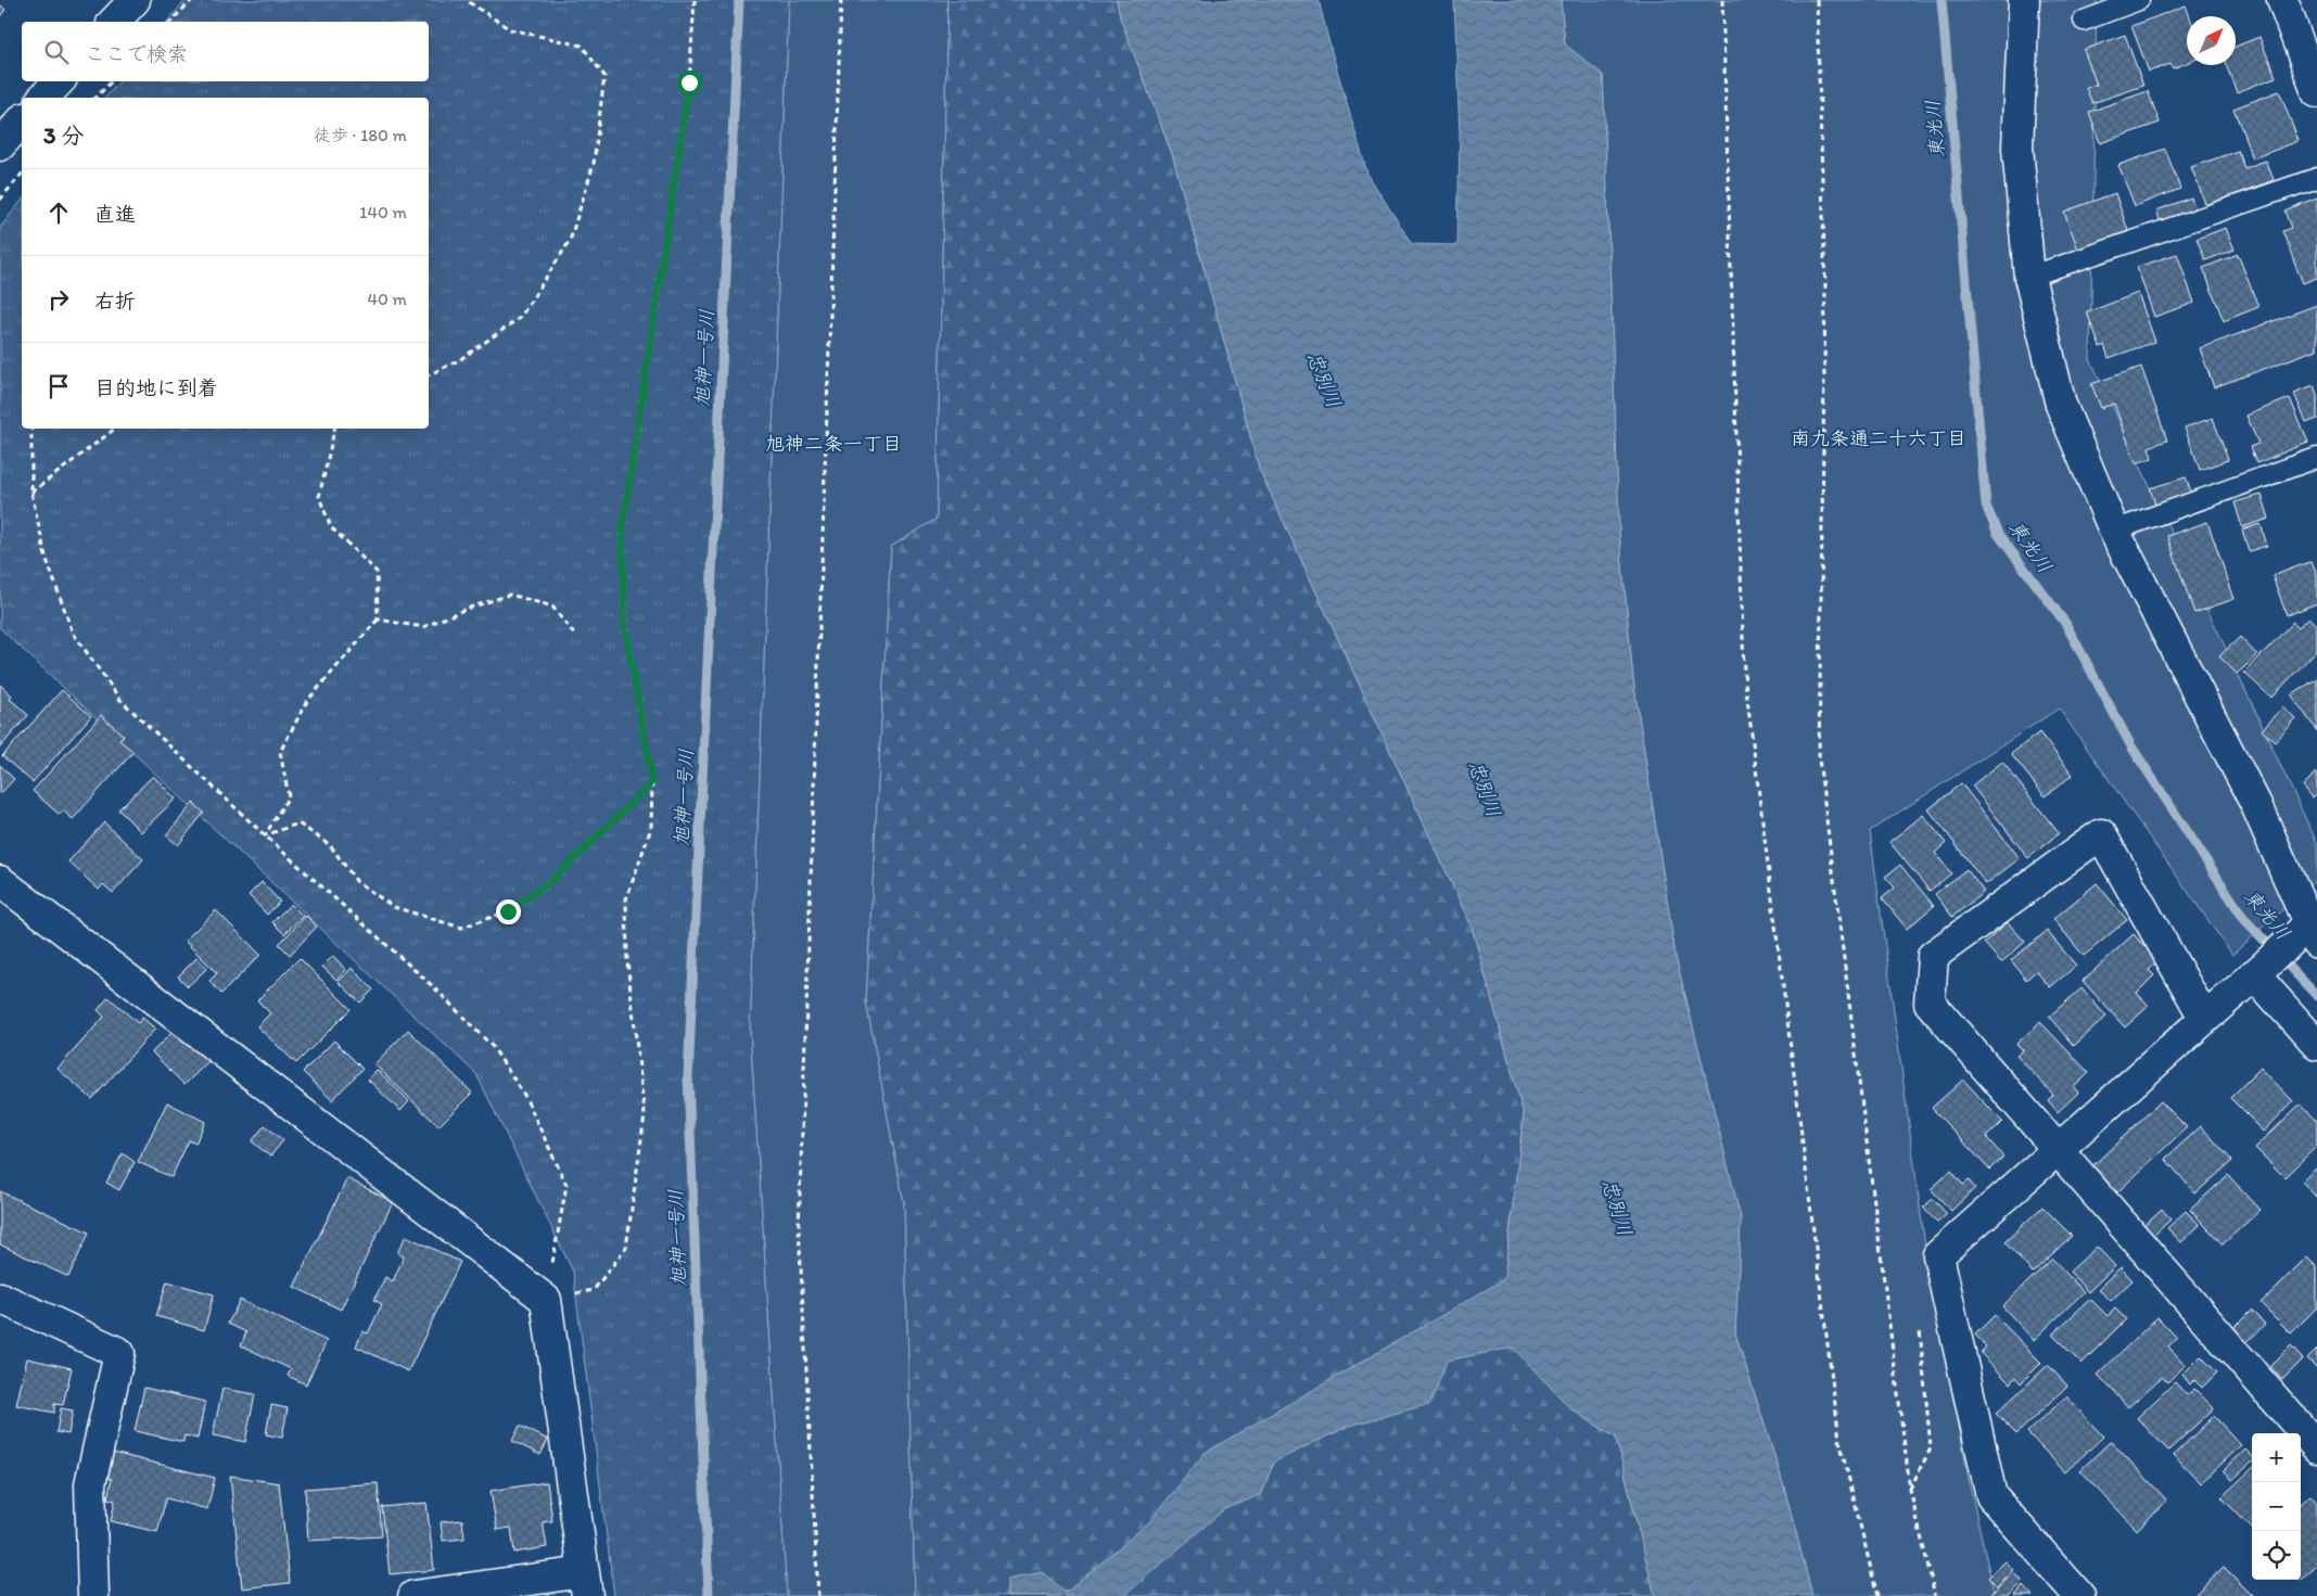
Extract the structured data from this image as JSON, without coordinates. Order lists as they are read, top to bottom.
{
  "districts": ["南九条通二十六丁目", "旭神二条一丁目"],
  "water": ["東光川", "旭神一号川", "忠別川"],
  "north": "top right",
  "page": {
    "search": "ここで検索",
    "heading": ["3 分", "徒歩 · 180 m"],
    "list": [
      ["直進", "140 m"],
      ["右折", "40 m"],
      "目的地に到着"
    ],
    "map_buttons": ["+", "−"]
  }
}
